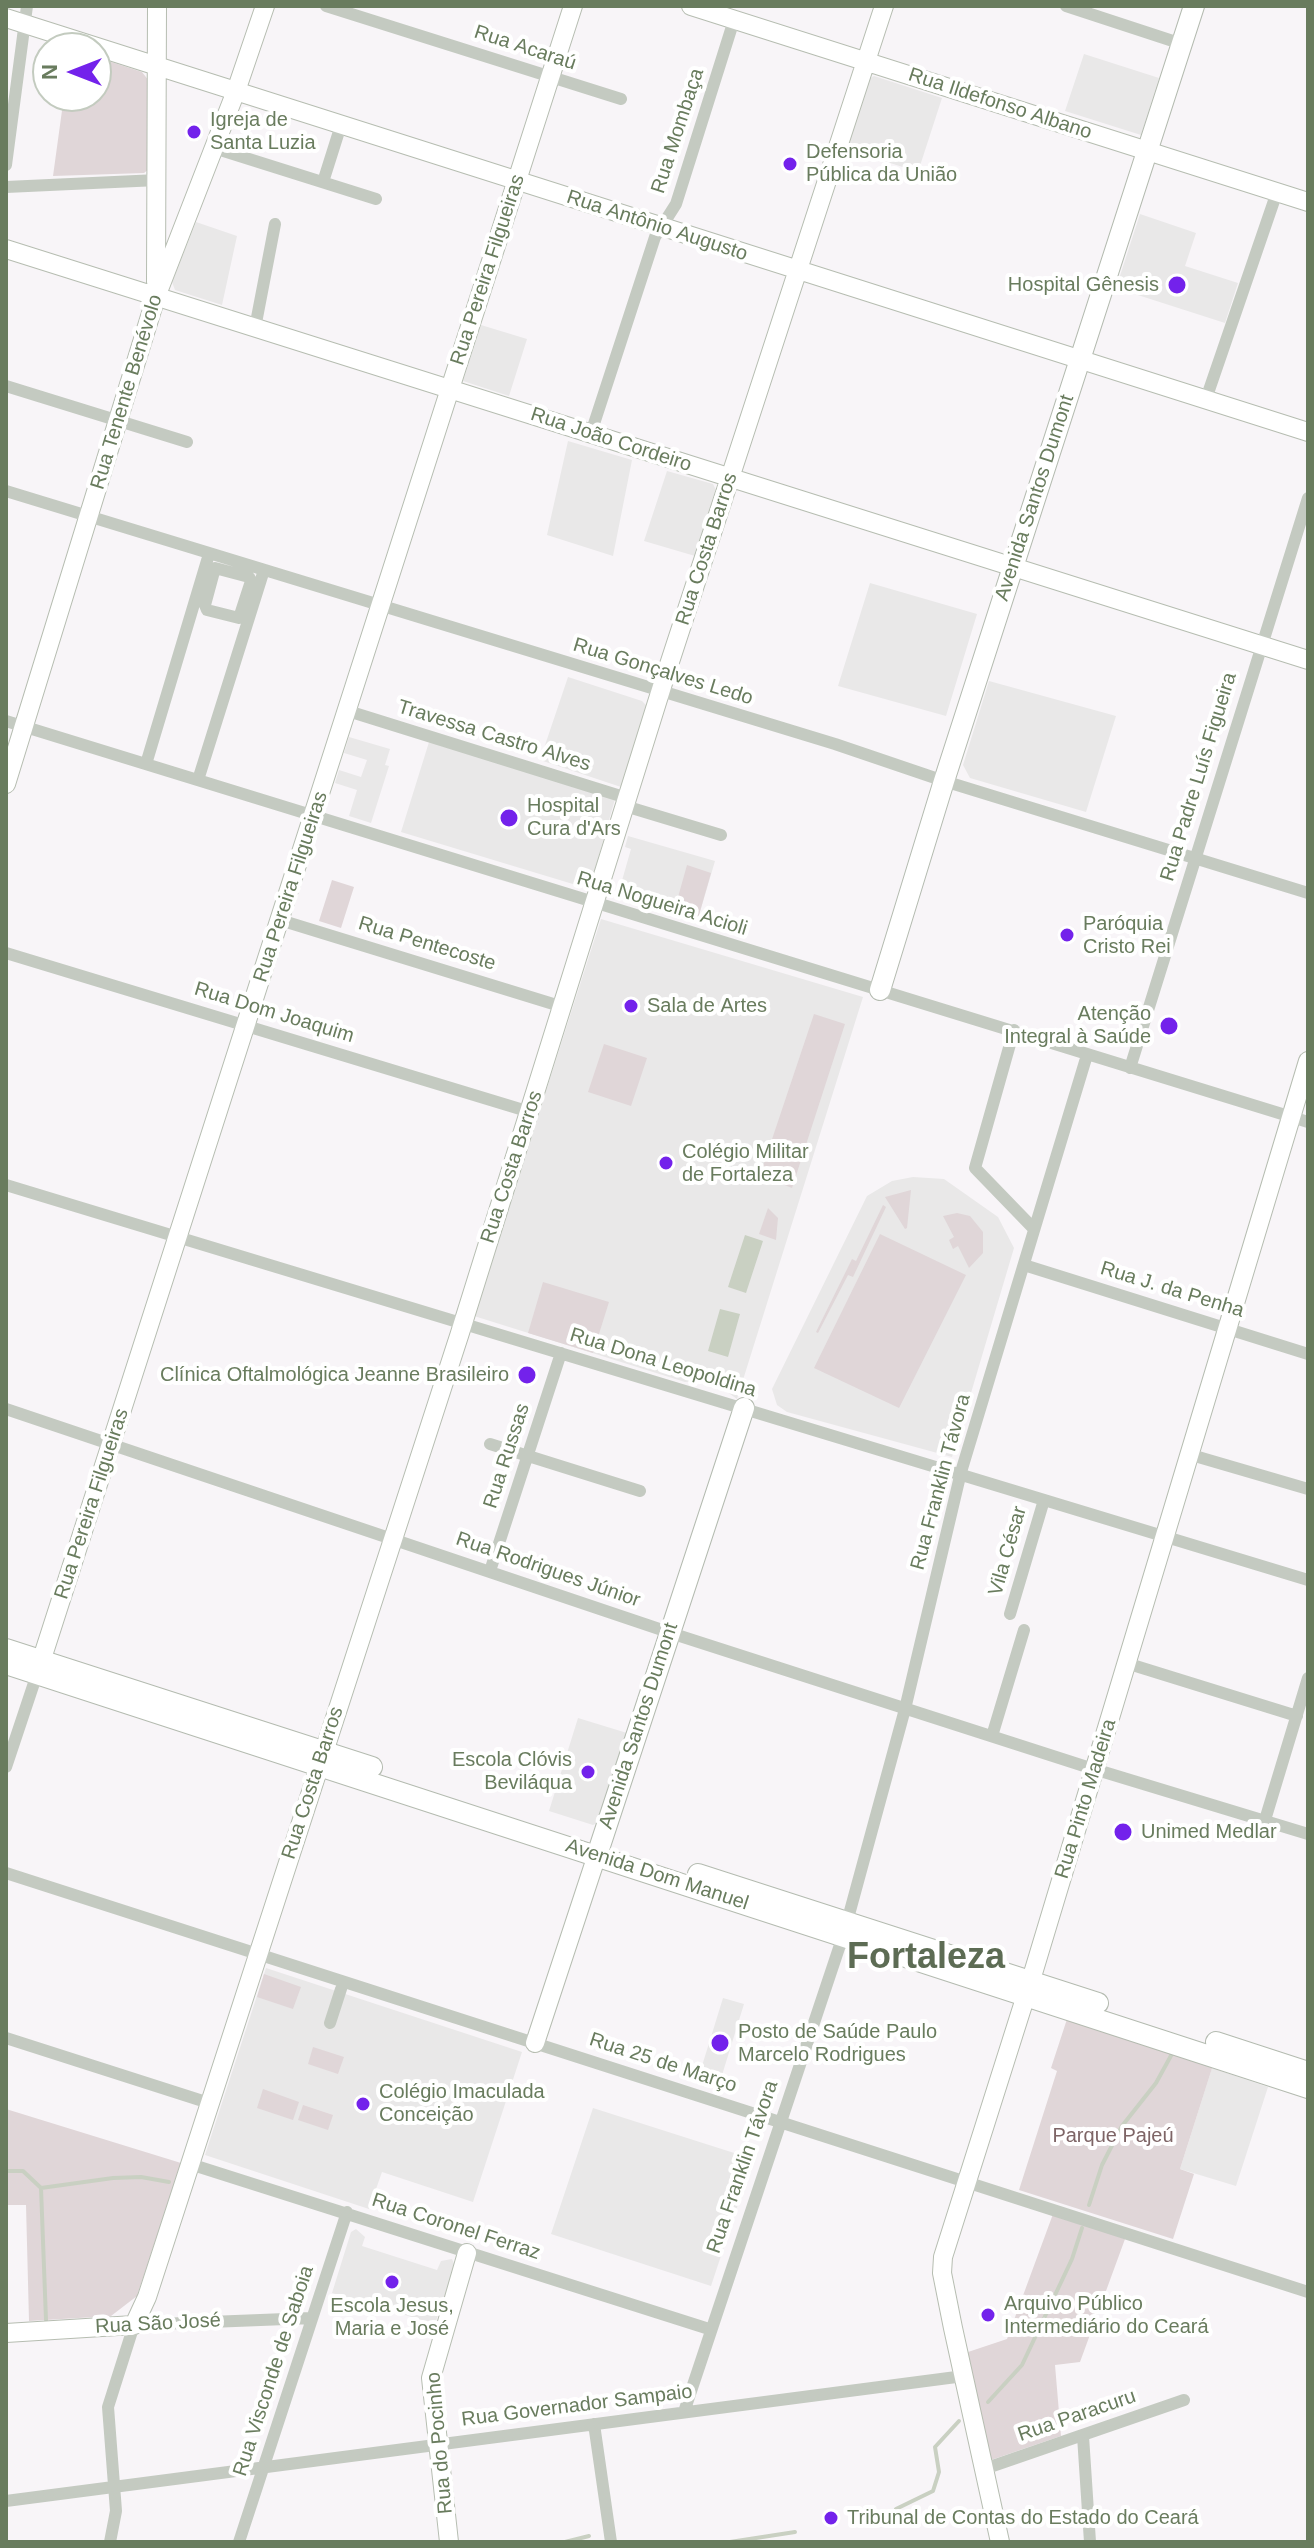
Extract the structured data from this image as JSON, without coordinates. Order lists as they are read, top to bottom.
{
  "streets": {
    "main road": ["Avenida Santos Dumont", "Avenida Dom Manuel"],
    "street": [
      "Rua Acaraú",
      "Rua Ildefonso Albano",
      "Rua Mombaça",
      "Rua Antônio Augusto",
      "Rua Pereira Filgueiras",
      "Rua Tenente Benévolo",
      "Rua João Cordeiro",
      "Rua Costa Barros",
      "Rua Gonçalves Ledo",
      "Travessa Castro Alves",
      "Rua Padre Luís Figueira",
      "Rua Nogueira Acioli",
      "Rua Pentecoste",
      "Rua Dom Joaquim",
      "Rua J. da Penha",
      "Rua Dona Leopoldina",
      "Rua Russas",
      "Rua Franklin Távora",
      "Vila César",
      "Rua Rodrigues Júnior",
      "Rua Pinto Madeira",
      "Rua 25 de Março",
      "Rua Coronel Ferraz",
      "Rua São José",
      "Rua Visconde de Saboia",
      "Rua Governador Sampaio",
      "Rua Paracuru",
      "Rua do Pocinho"
    ]
  },
  "crossings": [
    ["Rua Acaraú", "Rua Pereira Filgueiras"],
    ["Rua Ildefonso Albano", "Rua Mombaça"],
    ["Rua Ildefonso Albano", "Avenida Santos Dumont"],
    ["Rua Ildefonso Albano", "Rua Costa Barros"],
    ["Rua Mombaça", "Rua Antônio Augusto"],
    ["Rua Mombaça", "Rua João Cordeiro"],
    ["Rua Antônio Augusto", "Rua Pereira Filgueiras"],
    ["Rua Antônio Augusto", "Rua Tenente Benévolo"],
    ["Rua Antônio Augusto", "Avenida Santos Dumont"],
    ["Rua Antônio Augusto", "Rua Costa Barros"],
    ["Rua Pereira Filgueiras", "Rua João Cordeiro"],
    ["Rua Pereira Filgueiras", "Rua Gonçalves Ledo"],
    ["Rua Pereira Filgueiras", "Travessa Castro Alves"],
    ["Rua Pereira Filgueiras", "Rua Nogueira Acioli"],
    ["Rua Pereira Filgueiras", "Rua Pentecoste"],
    ["Rua Pereira Filgueiras", "Rua Dom Joaquim"],
    ["Rua Pereira Filgueiras", "Rua Dona Leopoldina"],
    ["Rua Pereira Filgueiras", "Rua Rodrigues Júnior"],
    ["Rua Pereira Filgueiras", "Avenida Dom Manuel"],
    ["Rua Tenente Benévolo", "Rua João Cordeiro"],
    ["Rua Tenente Benévolo", "Rua Gonçalves Ledo"],
    ["Rua Tenente Benévolo", "Rua Nogueira Acioli"],
    ["Rua João Cordeiro", "Avenida Santos Dumont"],
    ["Rua João Cordeiro", "Rua Costa Barros"],
    ["Rua João Cordeiro", "Rua Padre Luís Figueira"],
    ["Avenida Santos Dumont", "Rua Gonçalves Ledo"],
    ["Avenida Santos Dumont", "Rua Nogueira Acioli"],
    ["Avenida Santos Dumont", "Rua Dona Leopoldina"],
    ["Avenida Santos Dumont", "Rua Rodrigues Júnior"],
    ["Avenida Santos Dumont", "Avenida Dom Manuel"],
    ["Avenida Santos Dumont", "Rua 25 de Março"],
    ["Rua Costa Barros", "Rua Gonçalves Ledo"],
    ["Rua Costa Barros", "Travessa Castro Alves"],
    ["Rua Costa Barros", "Rua Nogueira Acioli"],
    ["Rua Costa Barros", "Rua Pentecoste"],
    ["Rua Costa Barros", "Rua Dom Joaquim"],
    ["Rua Costa Barros", "Rua Dona Leopoldina"],
    ["Rua Costa Barros", "Rua Rodrigues Júnior"],
    ["Rua Costa Barros", "Avenida Dom Manuel"],
    ["Rua Costa Barros", "Rua 25 de Março"],
    ["Rua Costa Barros", "Rua Coronel Ferraz"],
    ["Rua Costa Barros", "Rua São José"],
    ["Rua Gonçalves Ledo", "Rua Padre Luís Figueira"],
    ["Rua Padre Luís Figueira", "Rua Nogueira Acioli"],
    ["Rua Nogueira Acioli", "Rua Franklin Távora"],
    ["Rua Nogueira Acioli", "Rua Pinto Madeira"],
    ["Rua J. da Penha", "Rua Franklin Távora"],
    ["Rua J. da Penha", "Rua Pinto Madeira"],
    ["Rua Dona Leopoldina", "Rua Russas"],
    ["Rua Dona Leopoldina", "Rua Franklin Távora"],
    ["Rua Dona Leopoldina", "Vila César"],
    ["Rua Dona Leopoldina", "Rua Pinto Madeira"],
    ["Rua Russas", "Rua Rodrigues Júnior"],
    ["Rua Franklin Távora", "Rua Rodrigues Júnior"],
    ["Rua Franklin Távora", "Avenida Dom Manuel"],
    ["Rua Franklin Távora", "Rua 25 de Março"],
    ["Rua Franklin Távora", "Rua Coronel Ferraz"],
    ["Rua Franklin Távora", "Rua Governador Sampaio"],
    ["Rua Rodrigues Júnior", "Rua Pinto Madeira"],
    ["Rua Pinto Madeira", "Avenida Dom Manuel"],
    ["Rua Pinto Madeira", "Rua 25 de Março"],
    ["Rua Pinto Madeira", "Rua Governador Sampaio"],
    ["Rua Pinto Madeira", "Rua Paracuru"],
    ["Rua Coronel Ferraz", "Rua Visconde de Saboia"],
    ["Rua Coronel Ferraz", "Rua do Pocinho"],
    ["Rua São José", "Rua Visconde de Saboia"],
    ["Rua Visconde de Saboia", "Rua Governador Sampaio"],
    ["Rua Governador Sampaio", "Rua do Pocinho"]
  ],
  "districts": ["Fortaleza"],
  "parks": ["Parque Pajeú"],
  "places": [
    "Igreja de Santa Luzia",
    "Defensoria Pública da União",
    "Hospital Gênesis",
    "Hospital Cura d'Ars",
    "Paróquia Cristo Rei",
    "Sala de Artes",
    "Atenção Integral à Saúde",
    "Colégio Militar de Fortaleza",
    "Clínica Oftalmológica Jeanne Brasileiro",
    "Escola Clóvis Beviláqua",
    "Unimed Medlar",
    "Posto de Saúde Paulo Marcelo Rodrigues",
    "Colégio Imaculada Conceição",
    "Escola Jesus, Maria e José",
    "Arquivo Público Intermediário do Ceará",
    "Tribunal de Contas do Estado do Ceará"
  ],
  "north": "left"
}
